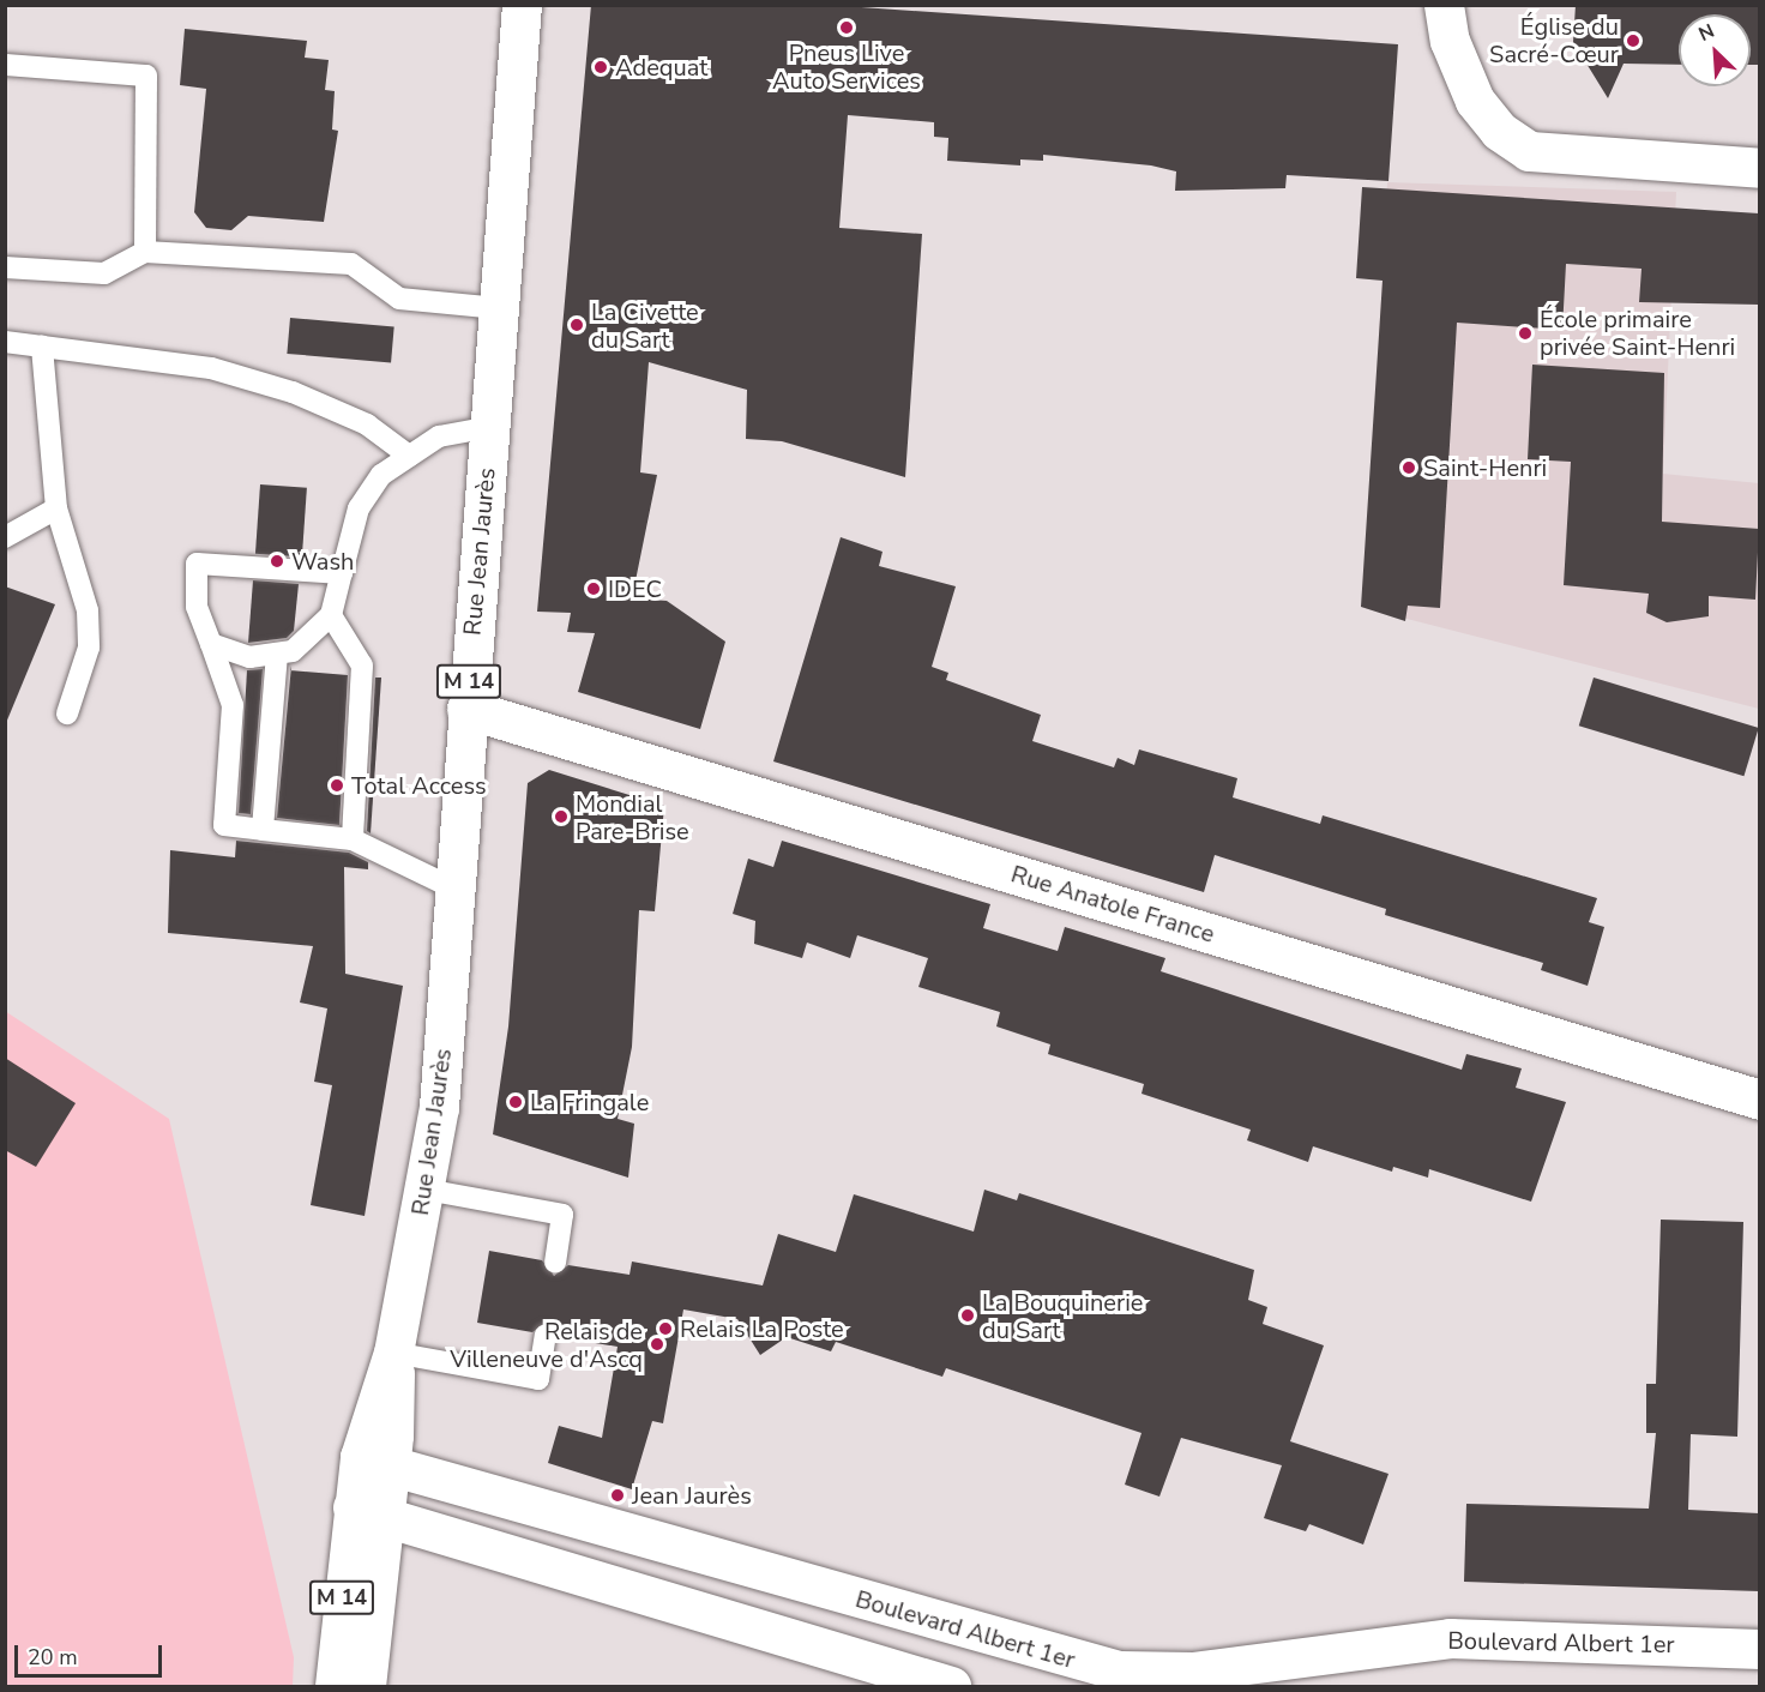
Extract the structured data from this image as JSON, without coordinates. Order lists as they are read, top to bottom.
{
  "streets": {
    "street": [
      "Rue Jean Jaurès",
      "M 14",
      "Rue Anatole France",
      "Boulevard Albert 1er"
    ]
  },
  "crossings": [
    ["Rue Jean Jaurès", "Rue Anatole France"],
    ["Rue Jean Jaurès", "Boulevard Albert 1er"]
  ],
  "places": [
    "Pneus Live Auto Services",
    "Église du Sacré-Cœur",
    "Adequat",
    "La Civette du Sart",
    "École primaire privée Saint-Henri",
    "Saint-Henri",
    "Wash",
    "IDEC",
    "Total Access",
    "Mondial Pare-Brise",
    "La Fringale",
    "La Bouquinerie du Sart",
    "Relais La Poste",
    "Relais de Villeneuve d'Ascq",
    "Jean Jaurès"
  ],
  "scale_bar": "20 m",
  "north": "top left"
}
